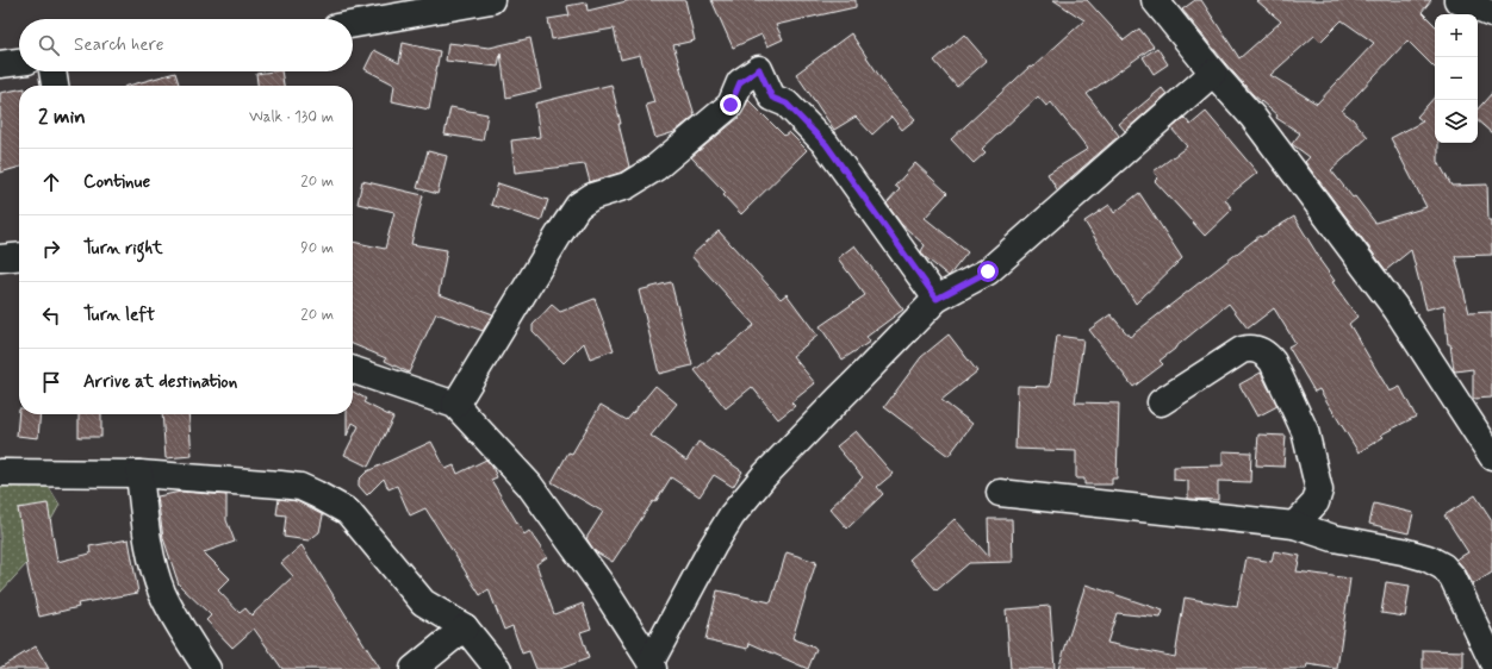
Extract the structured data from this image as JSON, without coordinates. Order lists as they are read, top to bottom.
{
  "page": {
    "map_buttons": ["+", "−"],
    "search": "Search here",
    "heading": ["2 min", "Walk · 130 m"],
    "list": [
      ["Continue", "20 m"],
      ["Turn right", "90 m"],
      ["Turn left", "20 m"],
      "Arrive at destination"
    ]
  }
}
